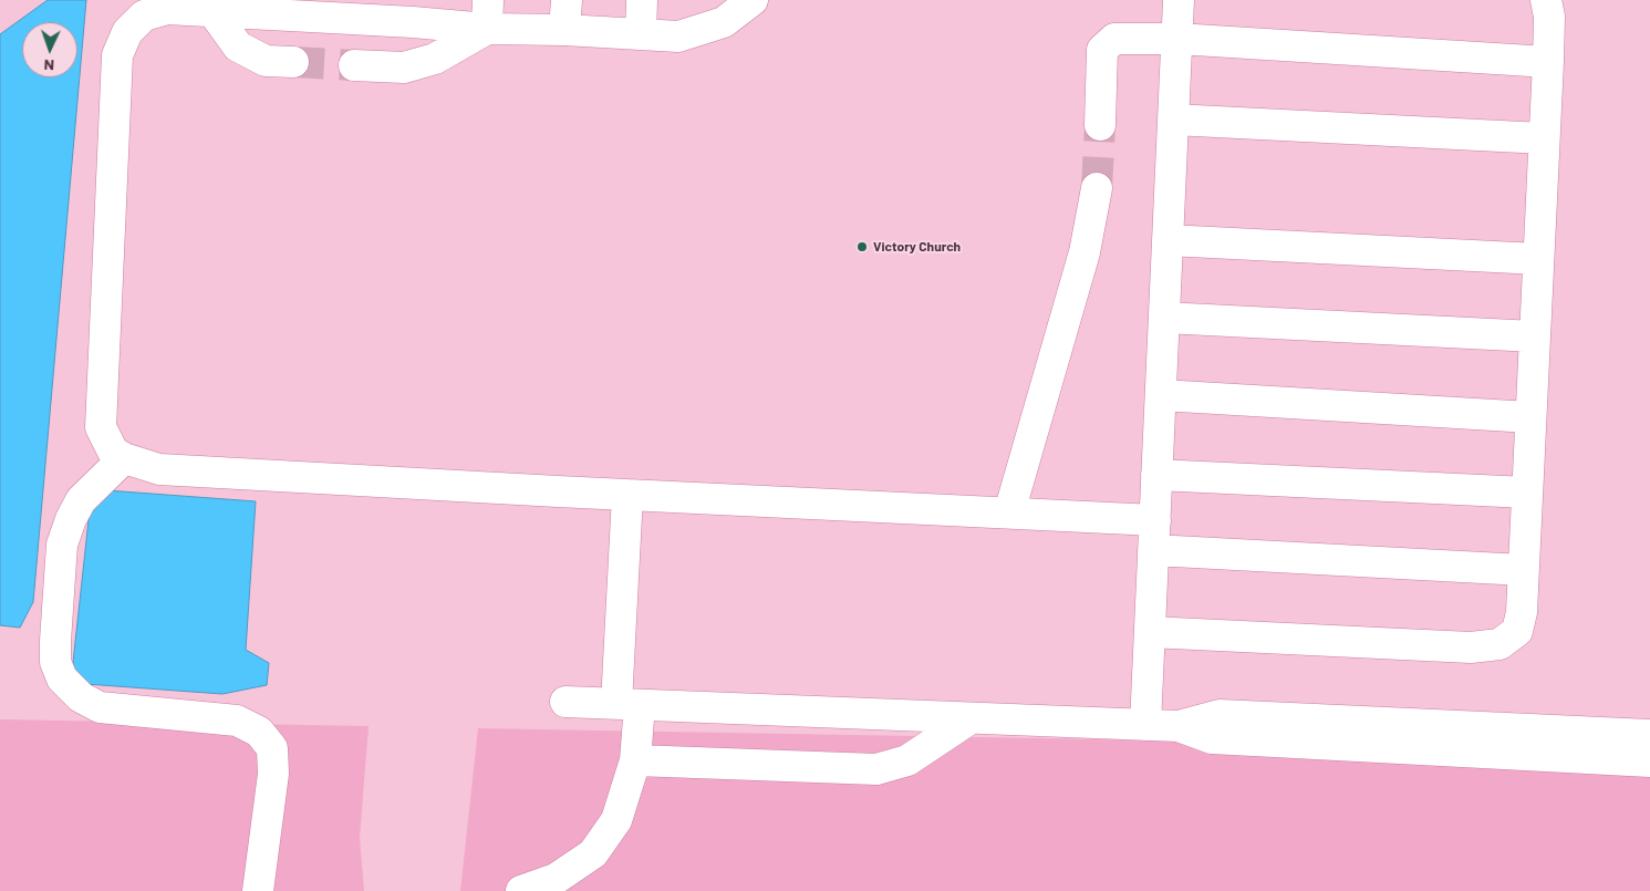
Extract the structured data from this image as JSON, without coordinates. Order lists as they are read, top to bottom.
{
  "places": ["Victory Church"],
  "north": "bottom"
}
